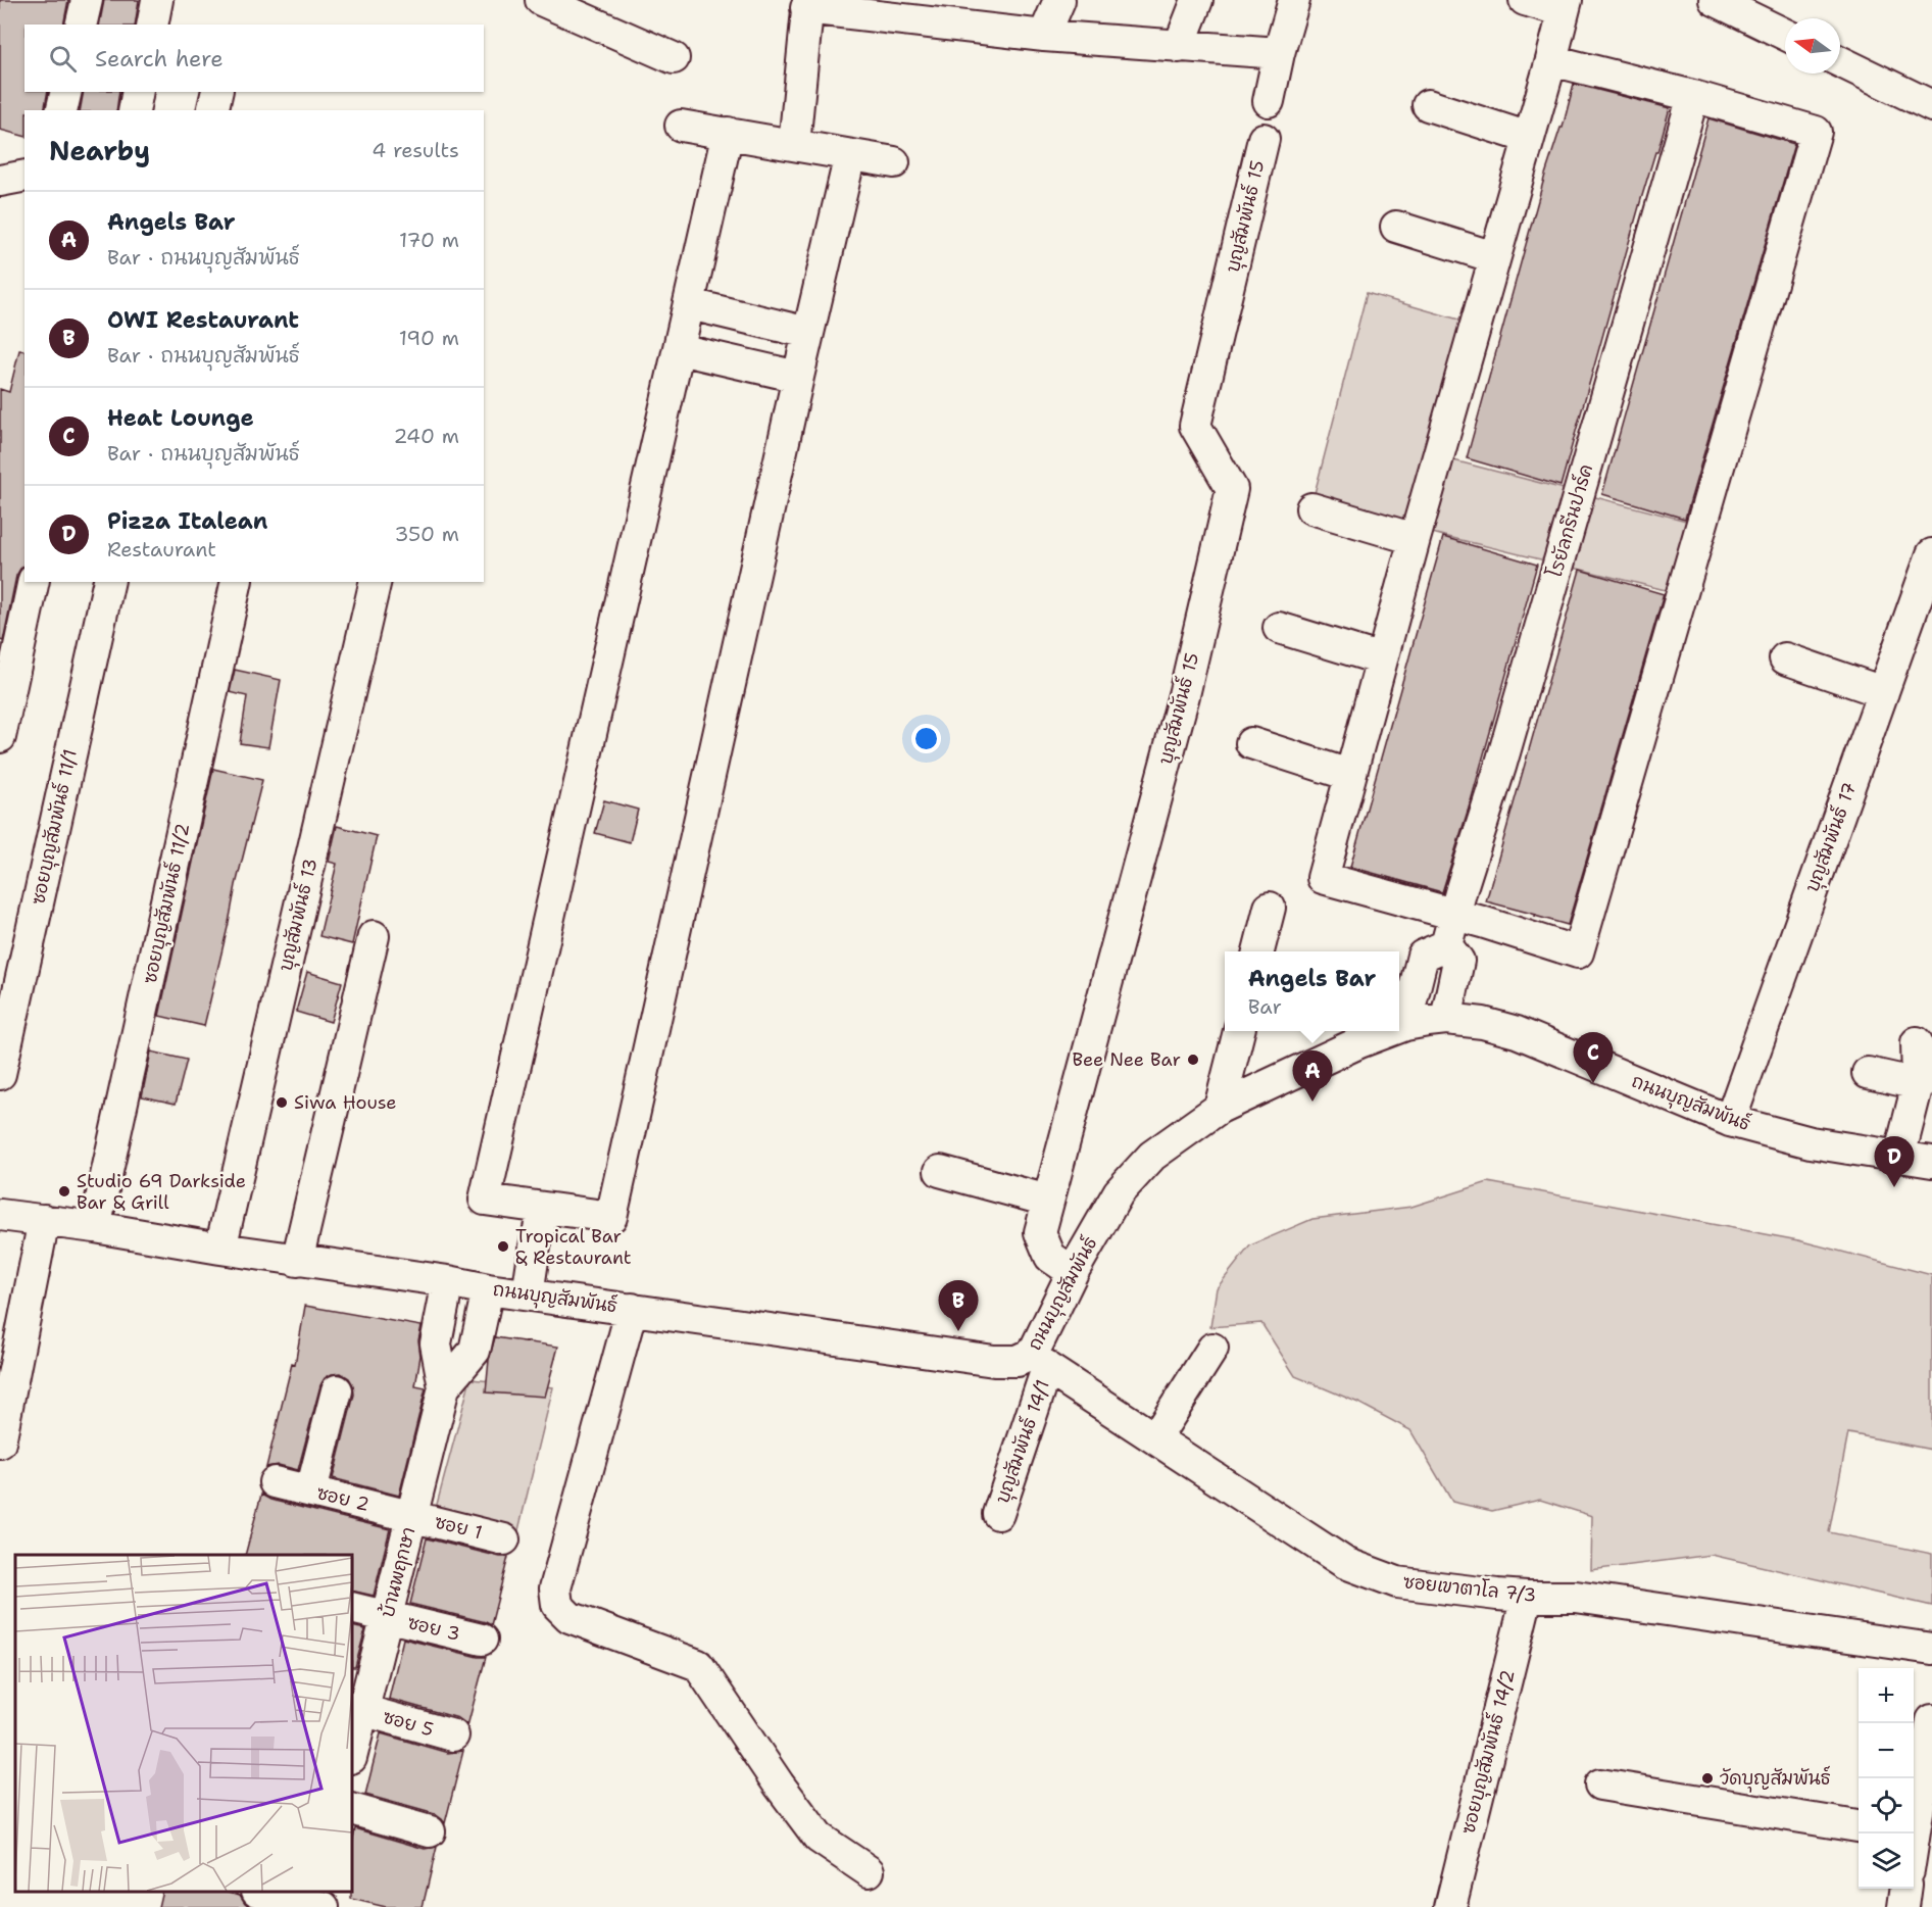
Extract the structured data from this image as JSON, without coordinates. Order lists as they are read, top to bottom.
{
  "streets": {
    "street": [
      "บุญสัมพันธ์ 15",
      "โรยัลกรีนปาร์ค",
      "ซอยบุญสัมพันธ์ 11/1",
      "บุญสัมพันธ์ 17",
      "ซอยบุญสัมพันธ์ 11/2",
      "บุญสัมพันธ์ 13",
      "ถนนบุญสัมพันธ์",
      "บุญสัมพันธ์ 14/1",
      "ซอย 2",
      "ซอย 1",
      "บ้านพฤกษา",
      "ซอยเขาตาโล 7/3",
      "ซอย 3",
      "ซอย 5",
      "ซอยบุญสัมพันธ์ 14/2"
    ]
  },
  "crossings": [
    ["บุญสัมพันธ์ 15", "ถนนบุญสัมพันธ์"],
    ["บุญสัมพันธ์ 17", "ถนนบุญสัมพันธ์"],
    ["ซอยบุญสัมพันธ์ 11/2", "ถนนบุญสัมพันธ์"],
    ["บุญสัมพันธ์ 13", "ถนนบุญสัมพันธ์"],
    ["ถนนบุญสัมพันธ์", "บุญสัมพันธ์ 14/1"],
    ["ถนนบุญสัมพันธ์", "บ้านพฤกษา"],
    ["ถนนบุญสัมพันธ์", "ซอยเขาตาโล 7/3"],
    ["บุญสัมพันธ์ 14/1", "ซอยเขาตาโล 7/3"],
    ["ซอย 2", "ซอย 1"],
    ["ซอย 2", "บ้านพฤกษา"],
    ["ซอย 1", "บ้านพฤกษา"],
    ["บ้านพฤกษา", "ซอย 3"],
    ["บ้านพฤกษา", "ซอย 5"],
    ["ซอยเขาตาโล 7/3", "ซอยบุญสัมพันธ์ 14/2"]
  ],
  "places": [
    "Bee Nee Bar",
    "Siwa House",
    "Studio 69 Darkside Bar & Grill",
    "Tropical Bar & Restaurant",
    "วัดบุญสัมพันธ์"
  ],
  "north": "left",
  "page": {
    "search": "Search here",
    "heading": ["Nearby", "4 results"],
    "list": [
      {
        "mark": "A",
        "name": "Angels Bar",
        "note": "Bar · ถนนบุญสัมพันธ์",
        "value": "170 m"
      },
      {
        "mark": "B",
        "name": "OWI Restaurant",
        "note": "Bar · ถนนบุญสัมพันธ์",
        "value": "190 m"
      },
      {
        "mark": "C",
        "name": "Heat Lounge",
        "note": "Bar · ถนนบุญสัมพันธ์",
        "value": "240 m"
      },
      {
        "mark": "D",
        "name": "Pizza Italean",
        "note": "Restaurant",
        "value": "350 m"
      }
    ],
    "popup": ["Angels Bar", "Bar"],
    "pins": [
      "C",
      "A",
      "D",
      "B"
    ],
    "map_buttons": ["+", "−"]
  }
}
